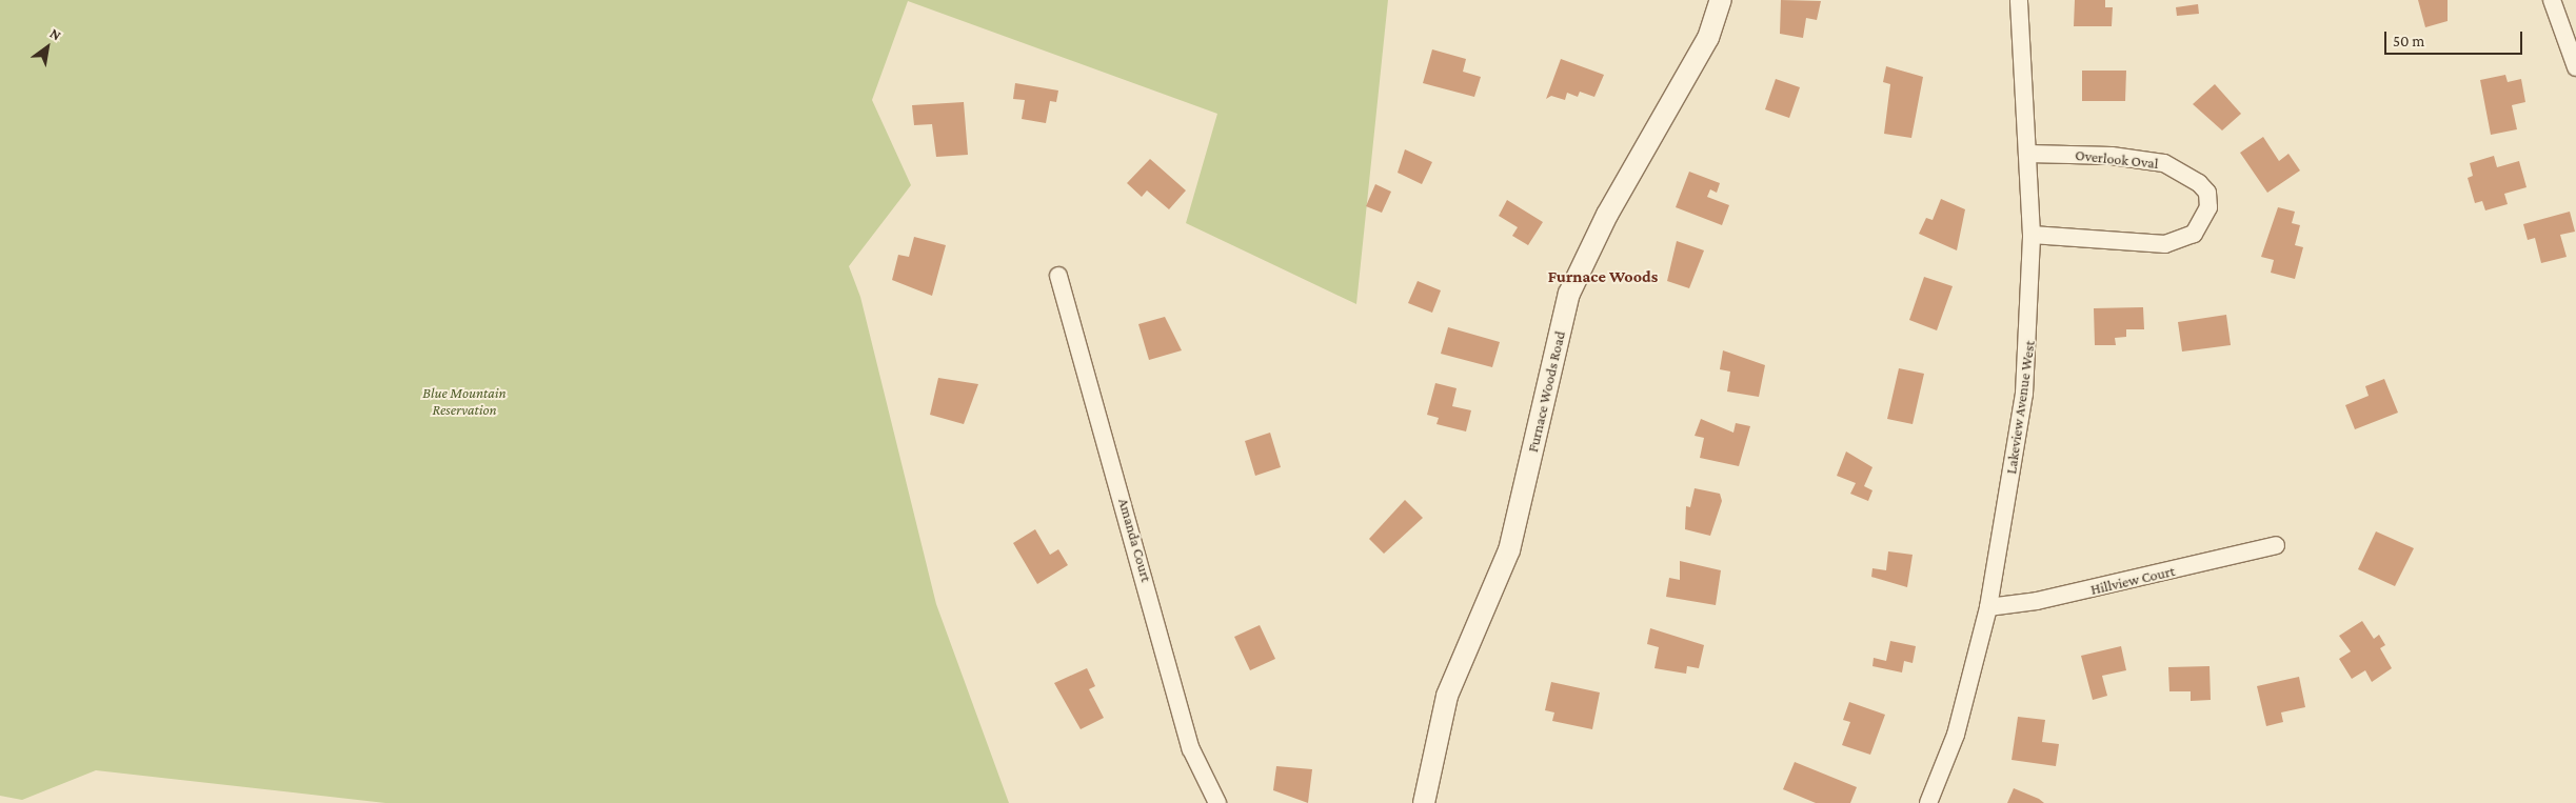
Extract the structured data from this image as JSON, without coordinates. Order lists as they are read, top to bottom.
{
  "streets": {
    "street": [
      "Overlook Oval",
      "Furnace Woods Road",
      "Lakeview Avenue West",
      "Amanda Court",
      "Hillview Court"
    ]
  },
  "crossings": [
    ["Overlook Oval", "Lakeview Avenue West"],
    ["Lakeview Avenue West", "Hillview Court"]
  ],
  "districts": ["Furnace Woods"],
  "parks": ["Blue Mountain Reservation"],
  "scale_bar": "50 m",
  "north": "top right"
}
